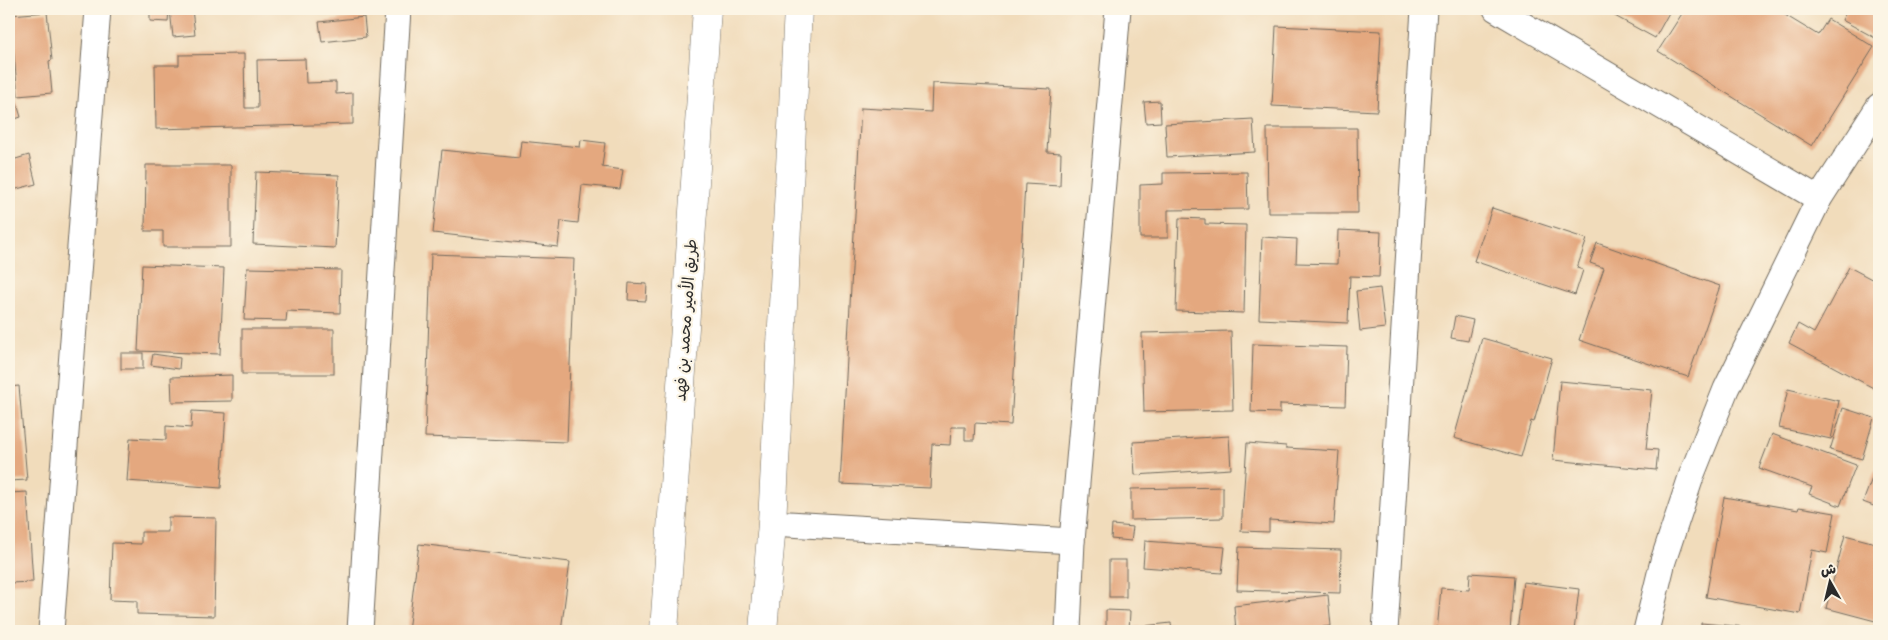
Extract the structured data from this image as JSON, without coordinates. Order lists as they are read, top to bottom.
{
  "streets": {
    "street": ["طريق الأمير محمد بن فهد"]
  },
  "north": "top"
}
